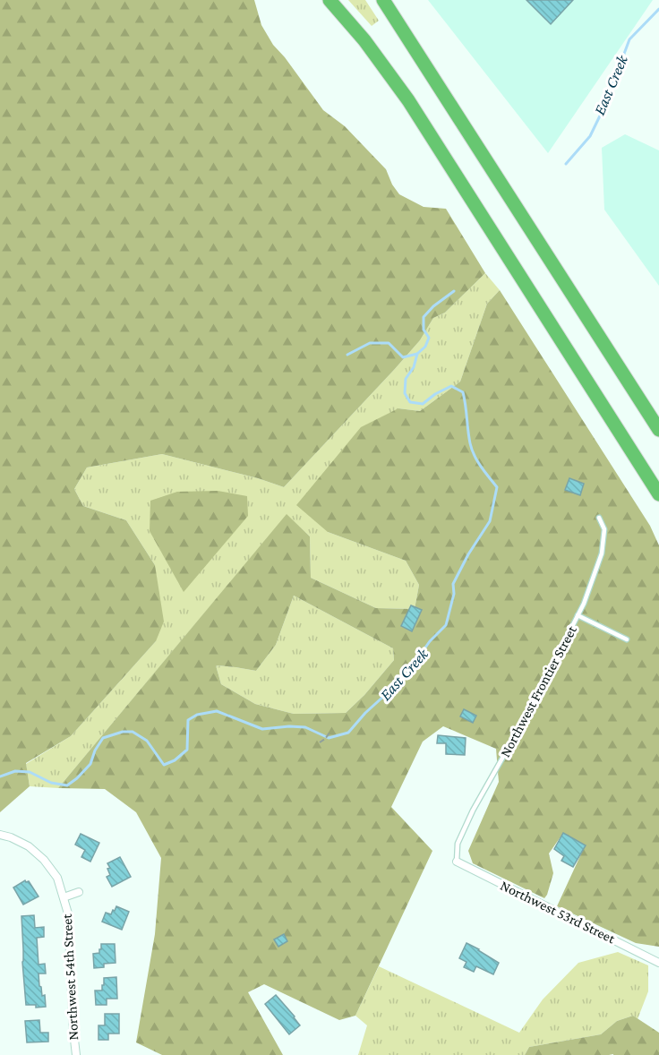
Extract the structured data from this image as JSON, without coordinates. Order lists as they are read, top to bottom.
{
  "streets": {
    "street": ["Northwest 53rd Street", "Northwest 54th Street"],
    "lane": ["Northwest Frontier Street"]
  },
  "crossings": [
    ["Northwest Frontier Street", "Northwest 53rd Street"]
  ],
  "water": ["East Creek"]
}
